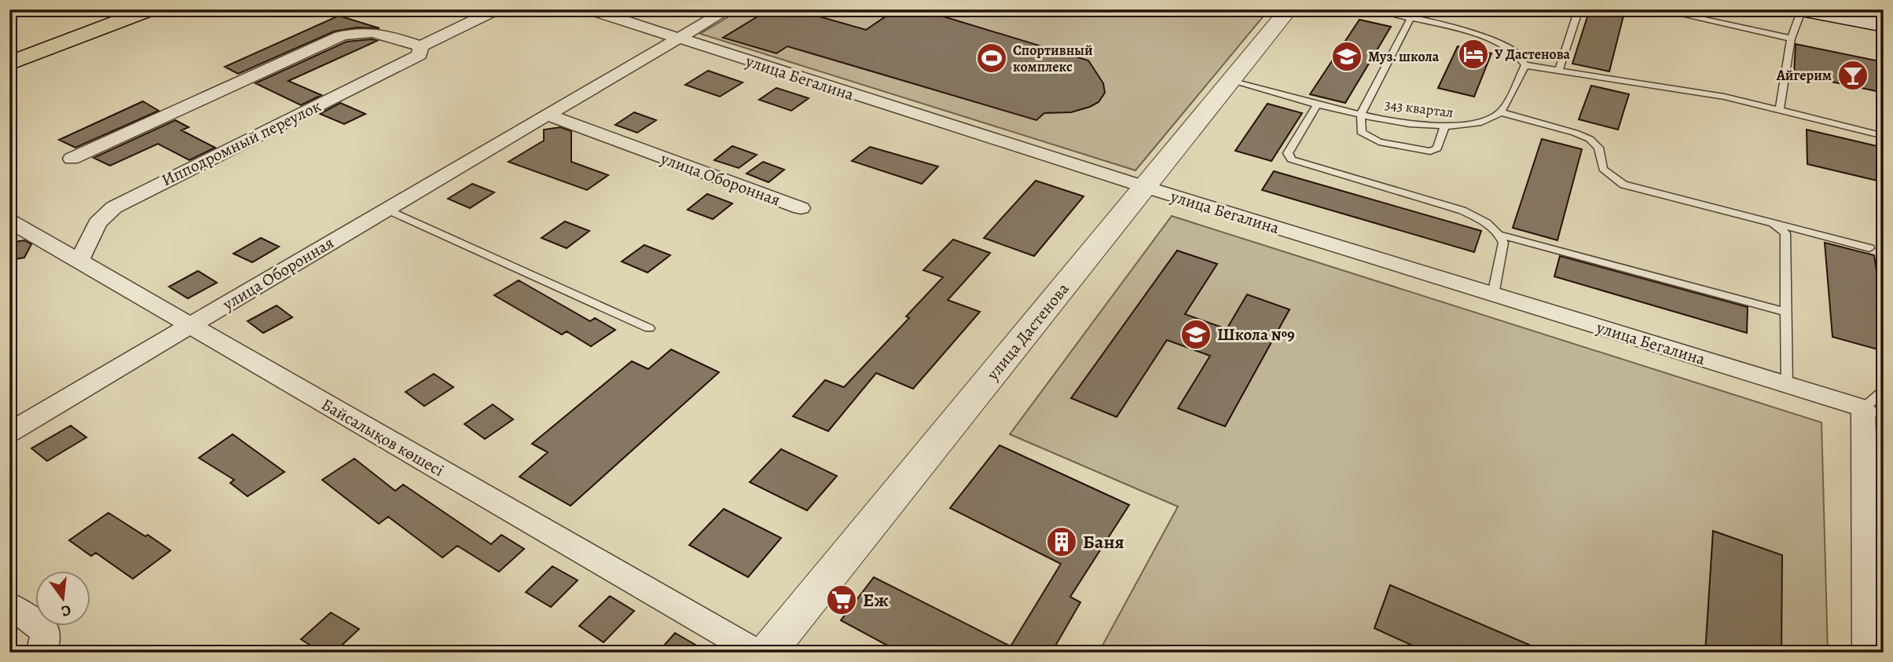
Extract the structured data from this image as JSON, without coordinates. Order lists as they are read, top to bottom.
{
  "streets": {
    "street": [
      "улица Бегалина",
      "Ипподромный переулок",
      "улица Оборонная",
      "улица Дастенова",
      "Байсалықов көшесі"
    ],
    "lane": ["343 квартал"]
  },
  "crossings": [
    ["улица Бегалина", "улица Оборонная"],
    ["улица Бегалина", "улица Дастенова"],
    ["343 квартал", "улица Дастенова"],
    ["Ипподромный переулок", "Байсалықов көшесі"],
    ["улица Оборонная", "Байсалықов көшесі"]
  ],
  "places": {
    "hotel": ["У Дастенова"],
    "school or university": ["Муз. школа", "Школа №9"],
    "sports": ["Спортивный комплекс"],
    "bar": ["Айгерим"],
    "building": ["Баня"],
    "supermarket": ["Еж"]
  },
  "north": "bottom"
}
